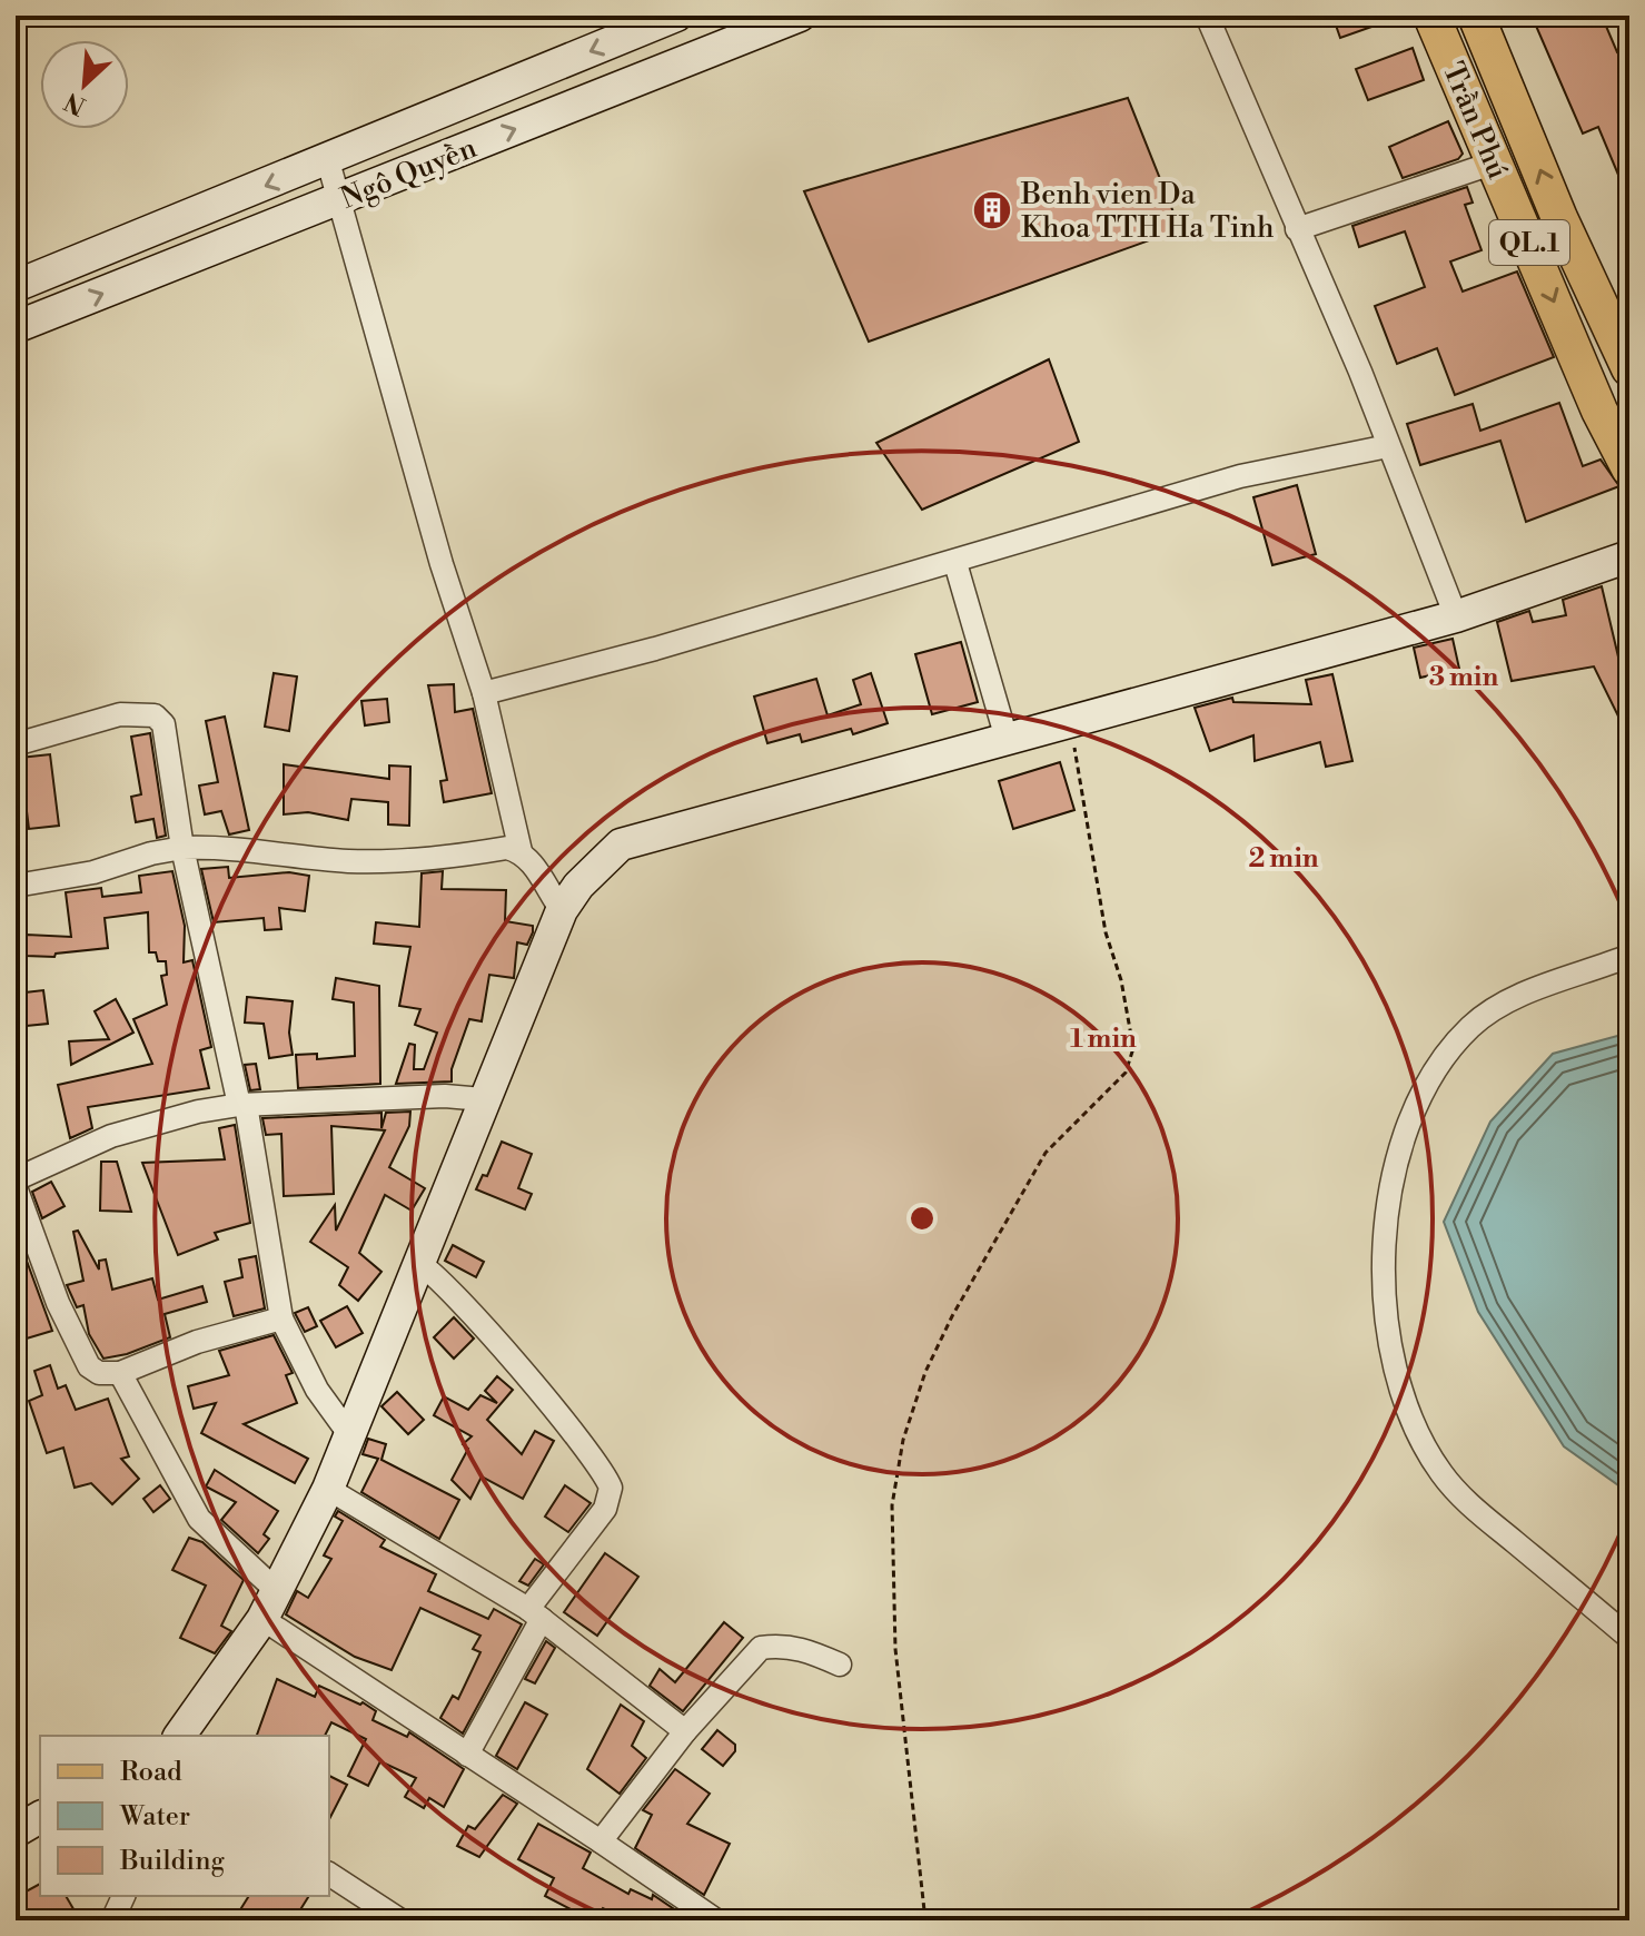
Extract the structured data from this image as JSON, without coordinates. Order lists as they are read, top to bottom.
{
  "streets": {
    "main road": ["Trần Phú", "QL.1"],
    "street": ["Ngô Quyền"]
  },
  "places": {
    "building": ["Benh vien Da Khoa TTH Ha Tinh"]
  },
  "legend": ["Road", "Water", "Building"],
  "north": "bottom left",
  "rings": ["3 min", "2 min", "1 min"]
}
